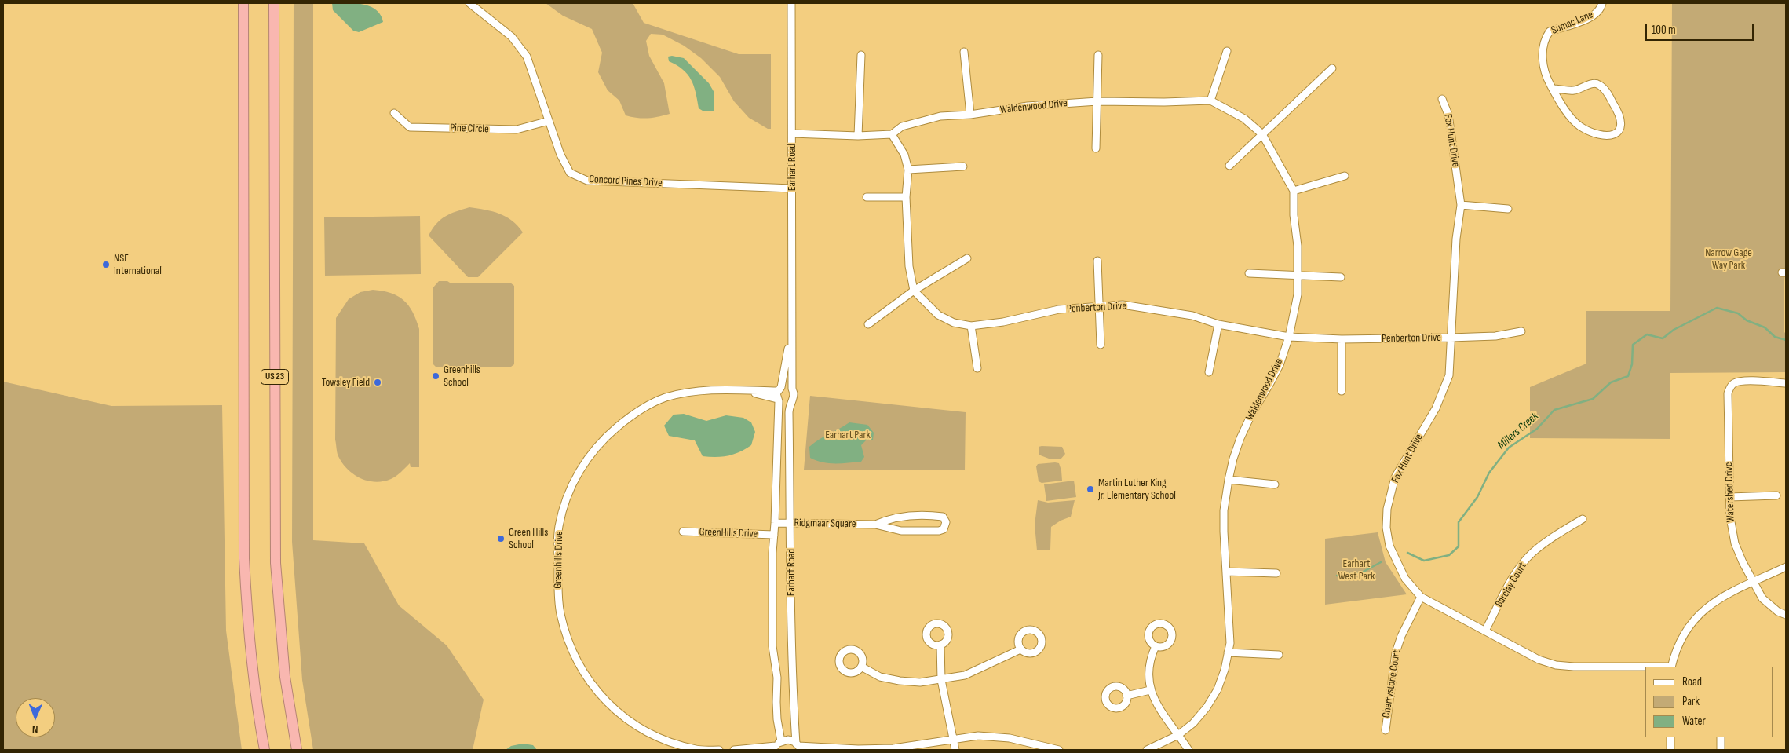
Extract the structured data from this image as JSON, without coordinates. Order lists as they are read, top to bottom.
{
  "streets": {
    "highway": ["US 23"],
    "street": [
      "Sumac Lane",
      "Waldenwood Drive",
      "Pine Circle",
      "Fox Hunt Drive",
      "Earhart Road",
      "Concord Pines Drive",
      "Penberton Drive",
      "Watershed Drive",
      "Ridgmaar Square",
      "GreenHills Drive",
      "Greenhills Drive",
      "Barclay Court",
      "Cherrystone Court"
    ]
  },
  "crossings": [
    ["Waldenwood Drive", "Earhart Road"],
    ["Waldenwood Drive", "Penberton Drive"],
    ["Pine Circle", "Concord Pines Drive"],
    ["Fox Hunt Drive", "Penberton Drive"],
    ["Fox Hunt Drive", "Barclay Court"],
    ["Fox Hunt Drive", "Cherrystone Court"],
    ["Earhart Road", "Concord Pines Drive"],
    ["Earhart Road", "Ridgmaar Square"],
    ["Earhart Road", "GreenHills Drive"],
    ["Earhart Road", "Greenhills Drive"]
  ],
  "water": ["Millers Creek"],
  "parks": ["Narrow Gage Way Park", "Earhart Park", "Earhart West Park"],
  "places": [
    "NSF International",
    "Greenhills School",
    "Towsley Field",
    "Martin Luther King Jr. Elementary School",
    "Green Hills School"
  ],
  "legend": ["Road", "Park", "Water"],
  "scale_bar": "100 m",
  "north": "bottom"
}
